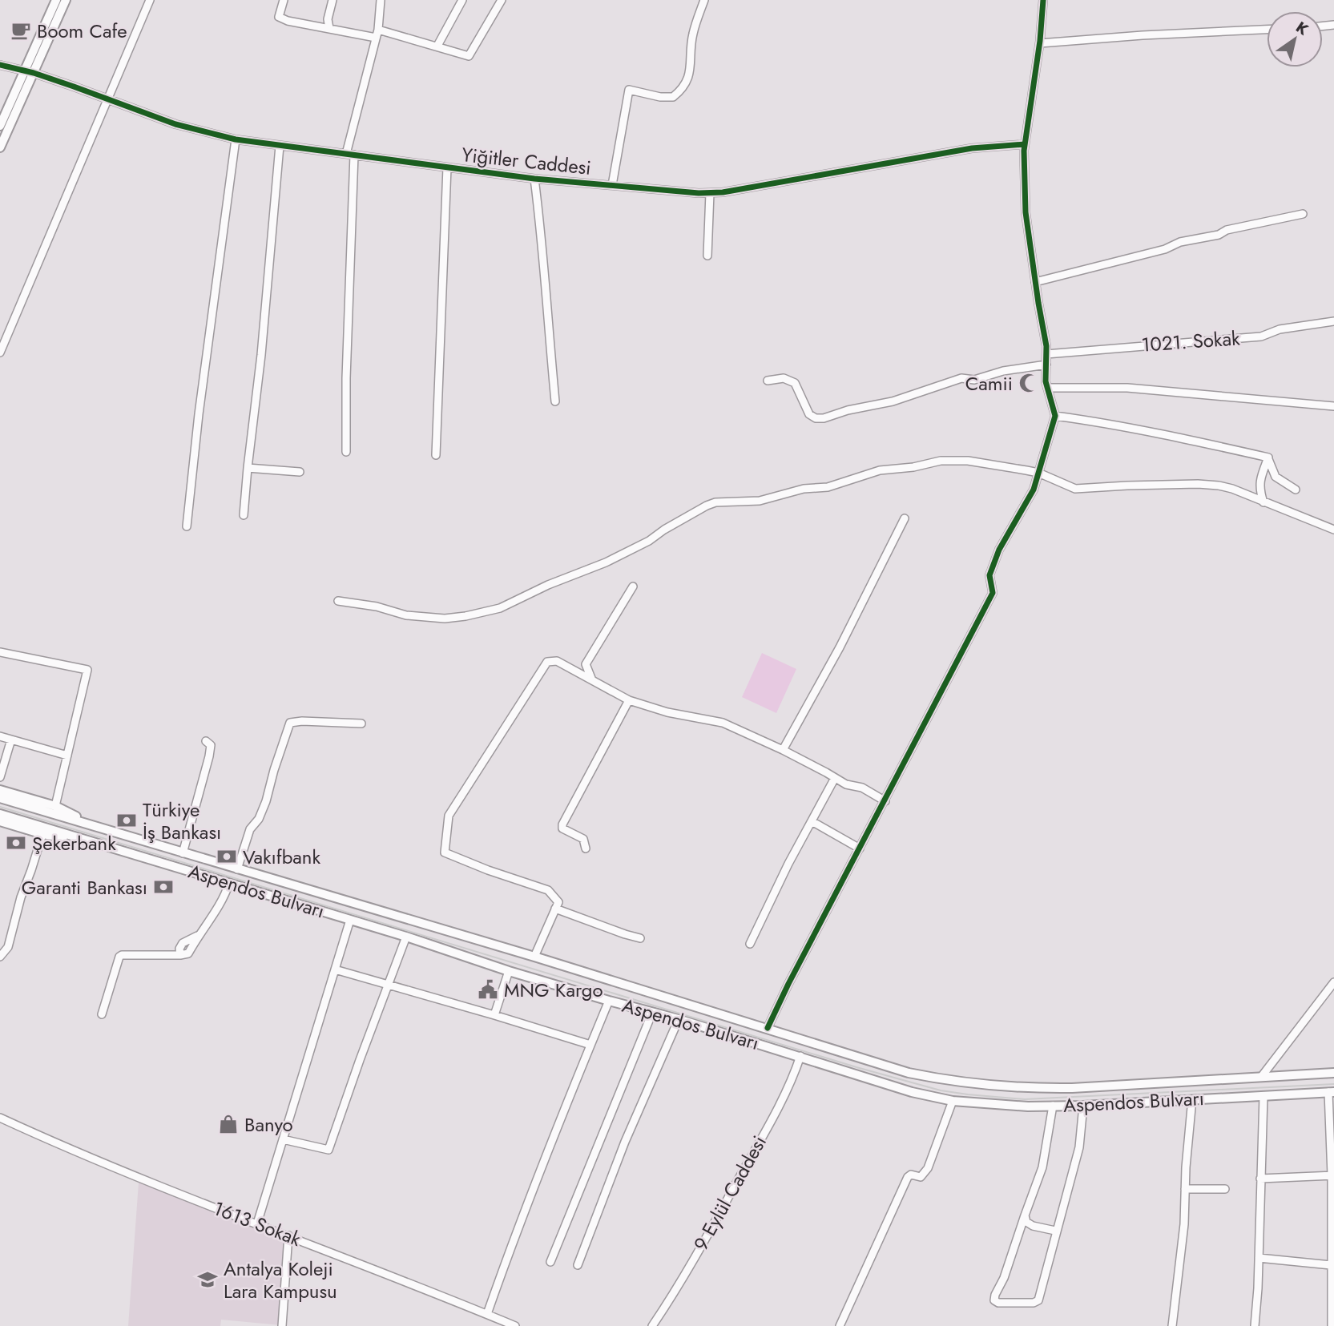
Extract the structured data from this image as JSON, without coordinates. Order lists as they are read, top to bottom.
{
  "streets": {
    "main road": ["Aspendos Bulvarı"],
    "street": [
      "Yiğitler Caddesi",
      "1021. Sokak",
      "9 Eylül Caddesi",
      "1613 Sokak"
    ]
  },
  "crossings": [
    ["Aspendos Bulvarı", "9 Eylül Caddesi"]
  ],
  "places": {
    "cafe": ["Boom Cafe"],
    "mosque": ["Camii"],
    "bank": [
      "Türkiye İş Bankası",
      "Şekerbank",
      "Vakıfbank",
      "Garanti Bankası"
    ],
    "public building": ["MNG Kargo"],
    "shop": ["Banyo"],
    "school or university": ["Antalya Koleji Lara Kampusu"]
  },
  "north": "top right"
}
